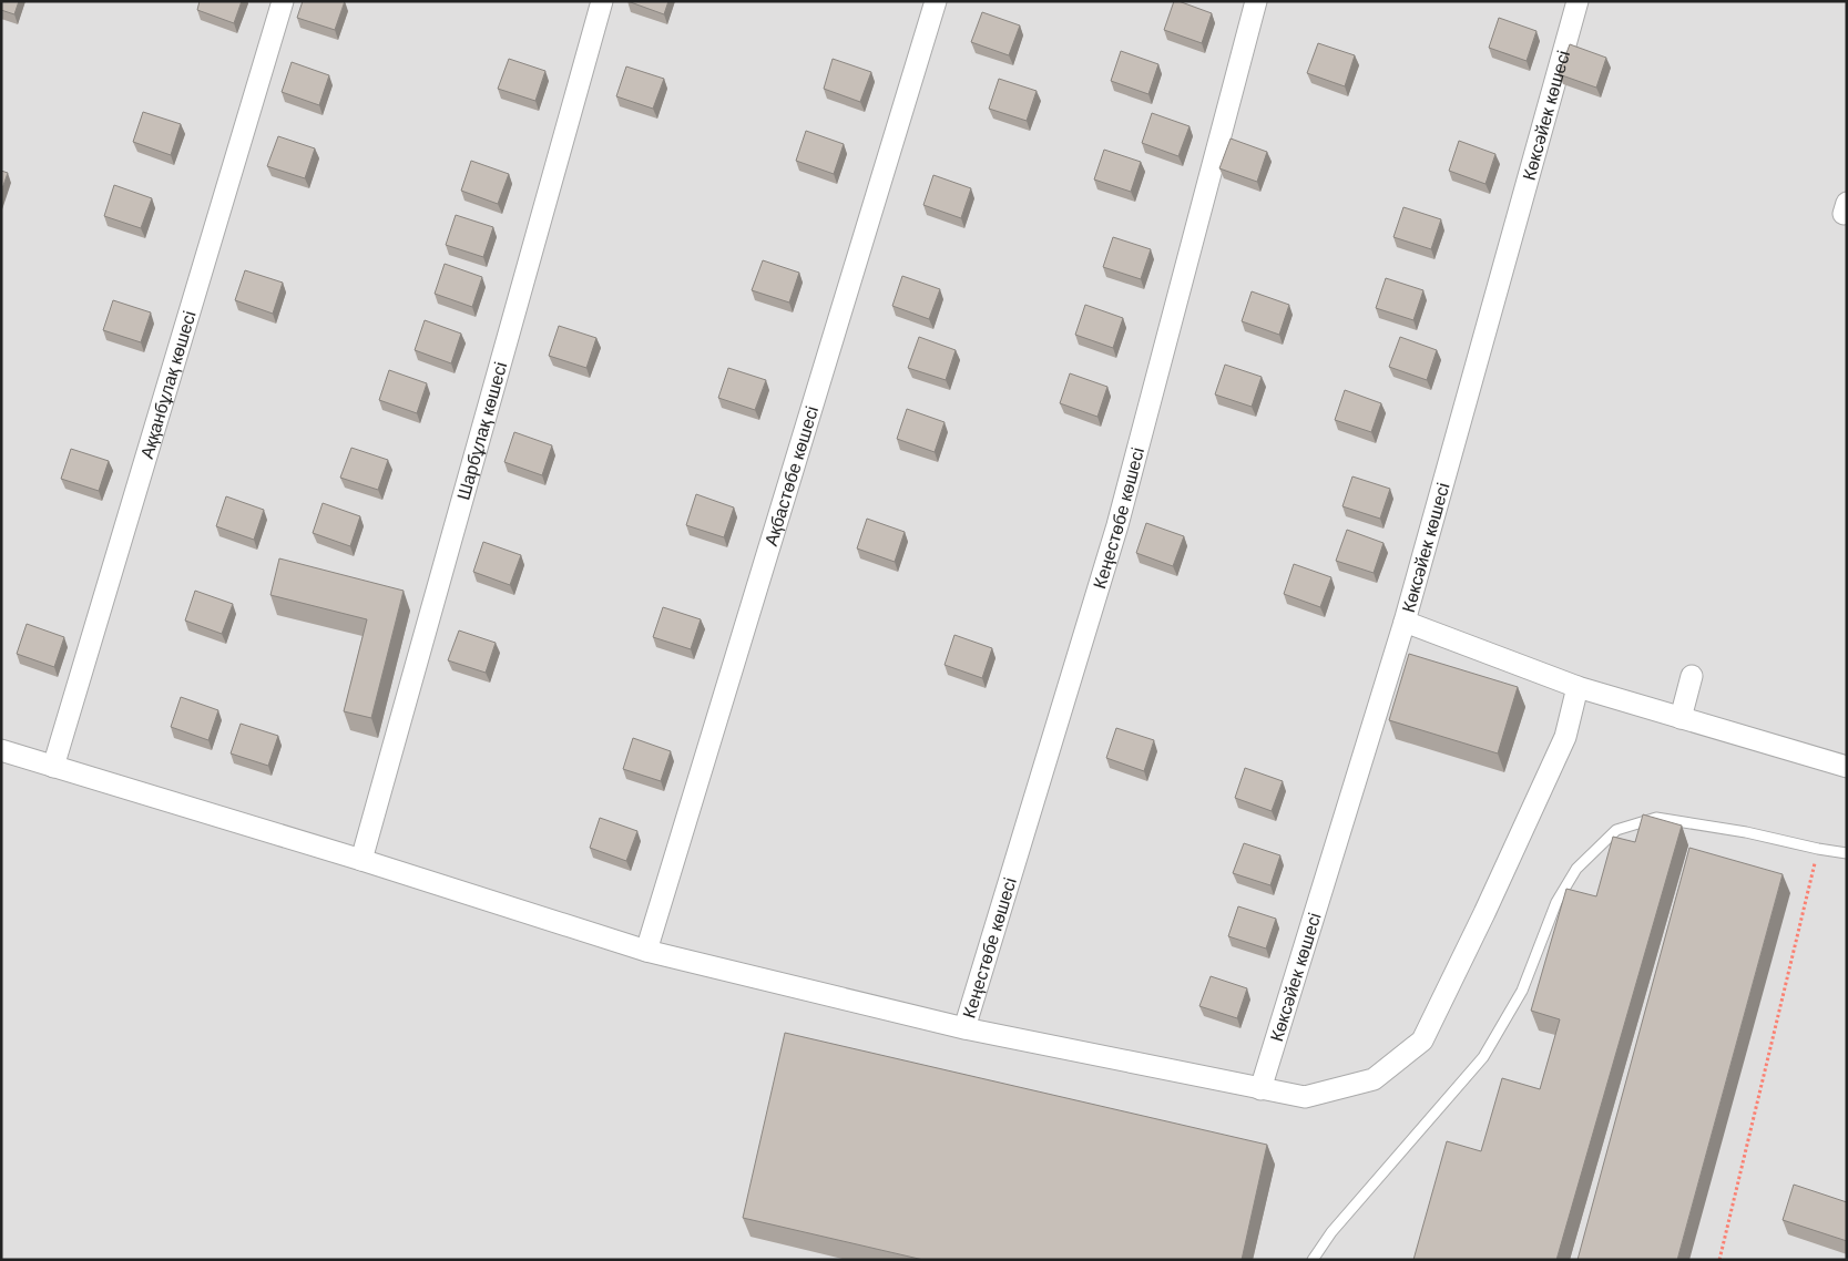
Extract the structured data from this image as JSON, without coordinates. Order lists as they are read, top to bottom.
{
  "streets": {
    "street": [
      "Көксәйек көшесі",
      "Аққанбұлақ көшесі",
      "Шарбұлақ көшесі",
      "Ақбастөбе көшесі",
      "Кеңестөбе көшесі"
    ]
  }
}
